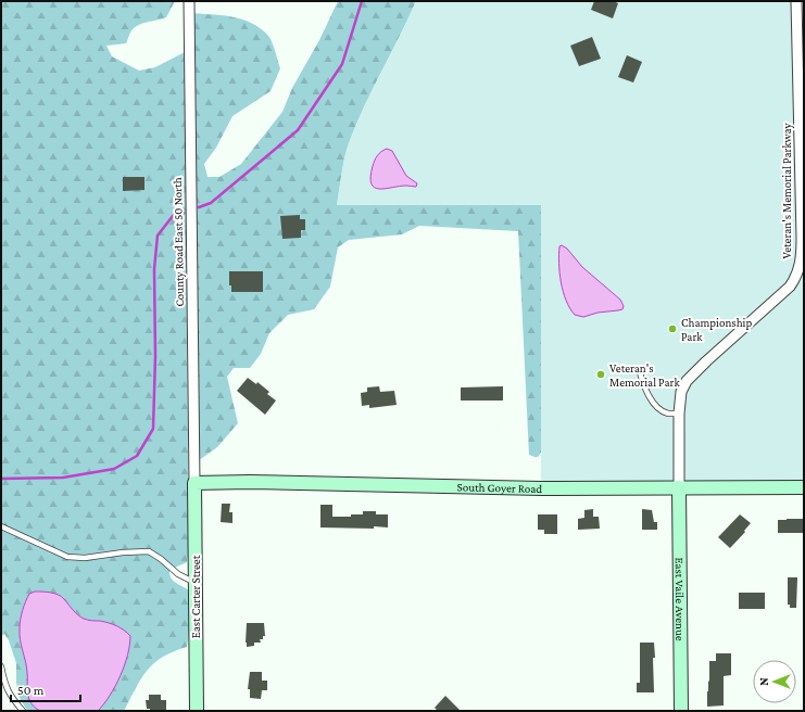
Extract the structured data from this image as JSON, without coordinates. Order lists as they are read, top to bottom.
{
  "streets": {
    "street": [
      "Veteran's Memorial Parkway",
      "County Road East 50 North",
      "South Goyer Road",
      "East Carter Street",
      "East Vaile Avenue"
    ]
  },
  "crossings": [
    ["Veteran's Memorial Parkway", "South Goyer Road"],
    ["Veteran's Memorial Parkway", "East Vaile Avenue"],
    ["County Road East 50 North", "South Goyer Road"],
    ["County Road East 50 North", "East Carter Street"],
    ["South Goyer Road", "East Carter Street"],
    ["South Goyer Road", "East Vaile Avenue"]
  ],
  "places": ["Championship Park", "Veteran's Memorial Park"],
  "scale_bar": "50 m",
  "north": "left"
}
